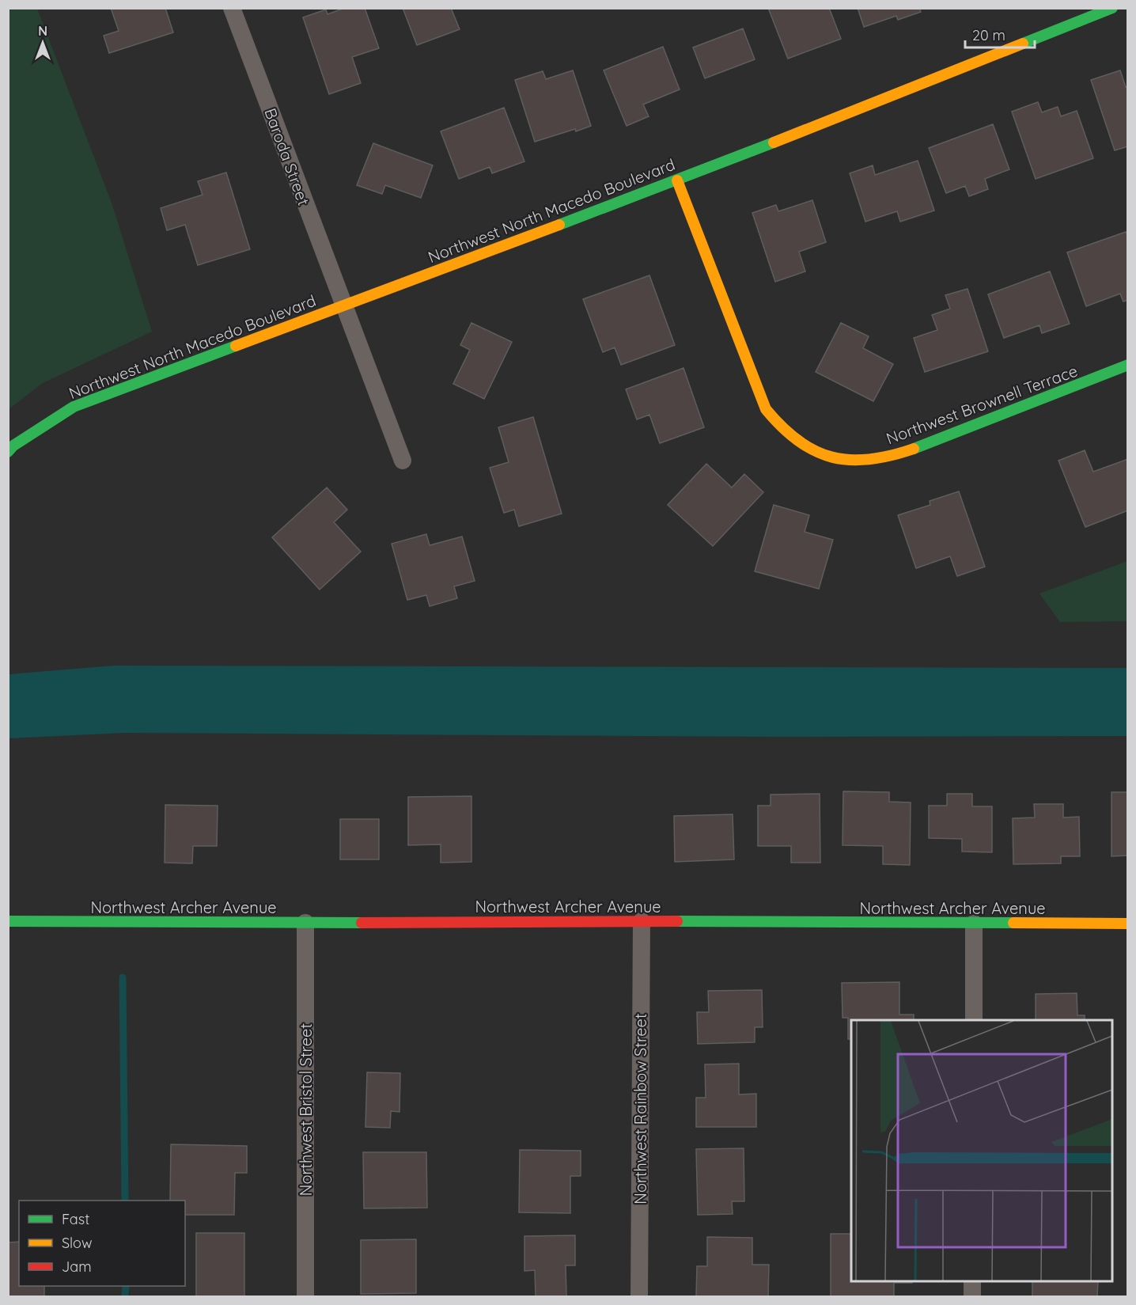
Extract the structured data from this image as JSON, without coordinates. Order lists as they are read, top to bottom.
{
  "streets": {
    "street": [
      "Baroda Street",
      "Northwest North Macedo Boulevard",
      "Northwest Brownell Terrace",
      "Northwest Archer Avenue",
      "Northwest Rainbow Street",
      "Northwest Bristol Street"
    ]
  },
  "crossings": [
    ["Baroda Street", "Northwest North Macedo Boulevard"],
    ["Northwest North Macedo Boulevard", "Northwest Brownell Terrace"],
    ["Northwest Archer Avenue", "Northwest Rainbow Street"],
    ["Northwest Archer Avenue", "Northwest Bristol Street"]
  ],
  "legend": ["Fast", "Slow", "Jam"],
  "scale_bar": "20 m",
  "north": "top"
}
